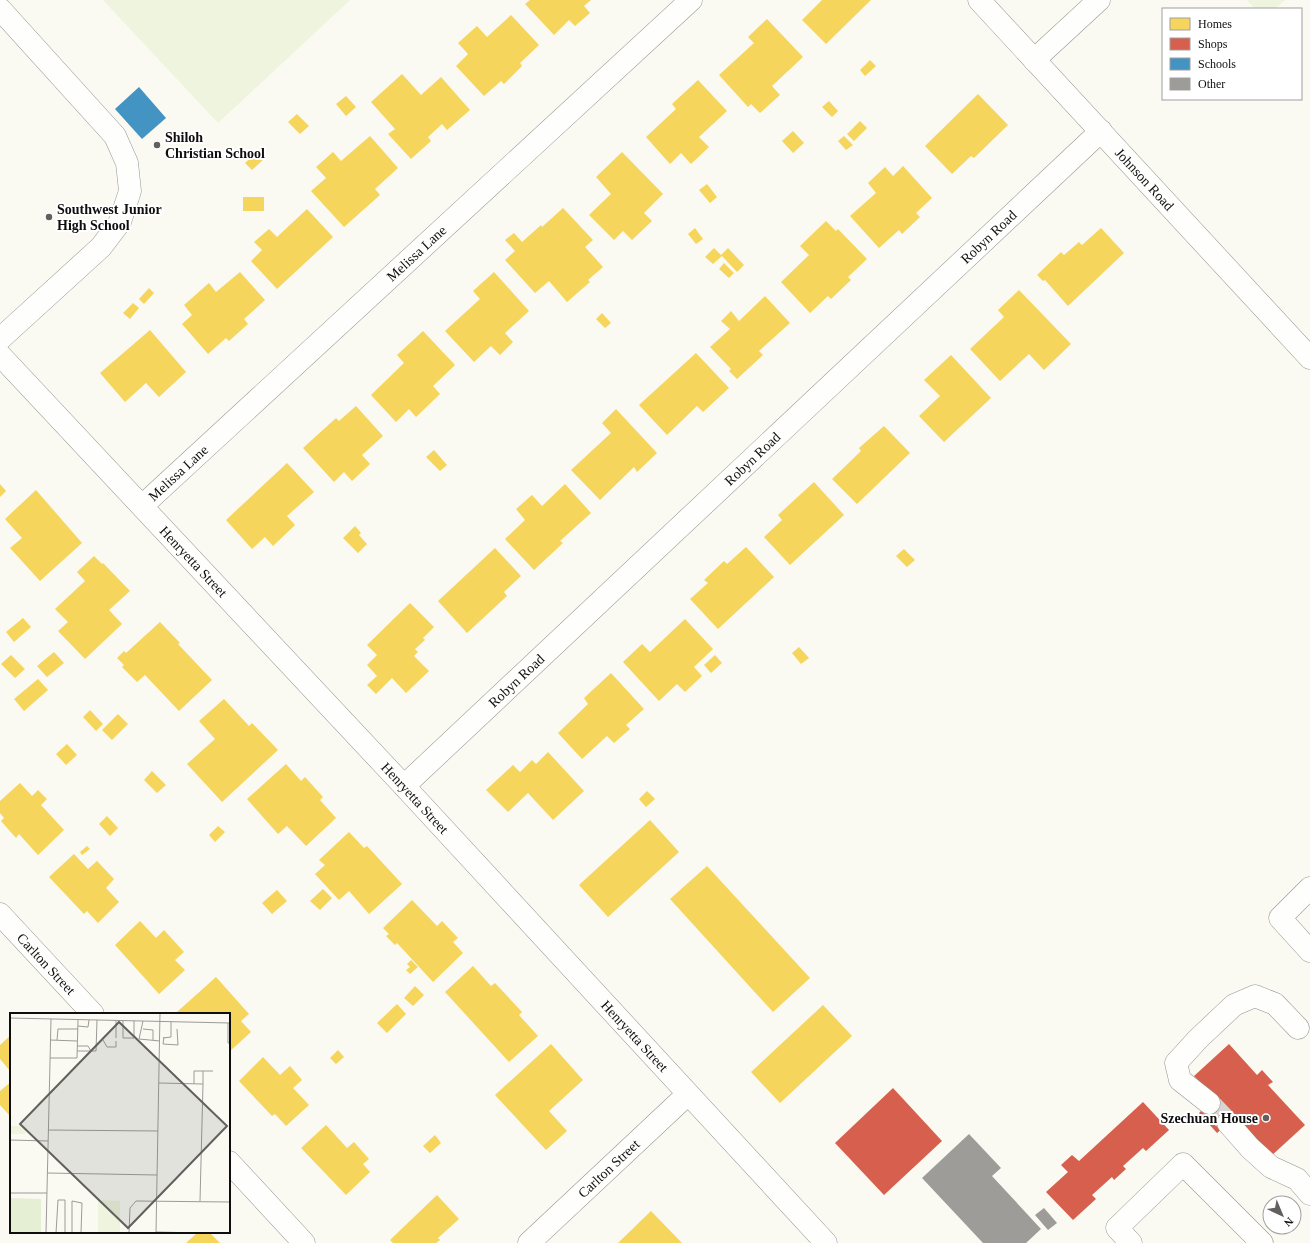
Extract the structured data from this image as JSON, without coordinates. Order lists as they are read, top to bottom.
{
  "streets": {
    "street": [
      "Johnson Road",
      "Robyn Road",
      "Melissa Lane",
      "Henryetta Street",
      "Carlton Street"
    ]
  },
  "crossings": [
    ["Johnson Road", "Robyn Road"],
    ["Robyn Road", "Henryetta Street"],
    ["Melissa Lane", "Henryetta Street"],
    ["Henryetta Street", "Carlton Street"]
  ],
  "places": ["Shiloh Christian School", "Southwest Junior High School", "Szechuan House"],
  "legend": [
    "Homes",
    "Shops",
    "Schools",
    "Other"
  ],
  "north": "bottom right"
}
